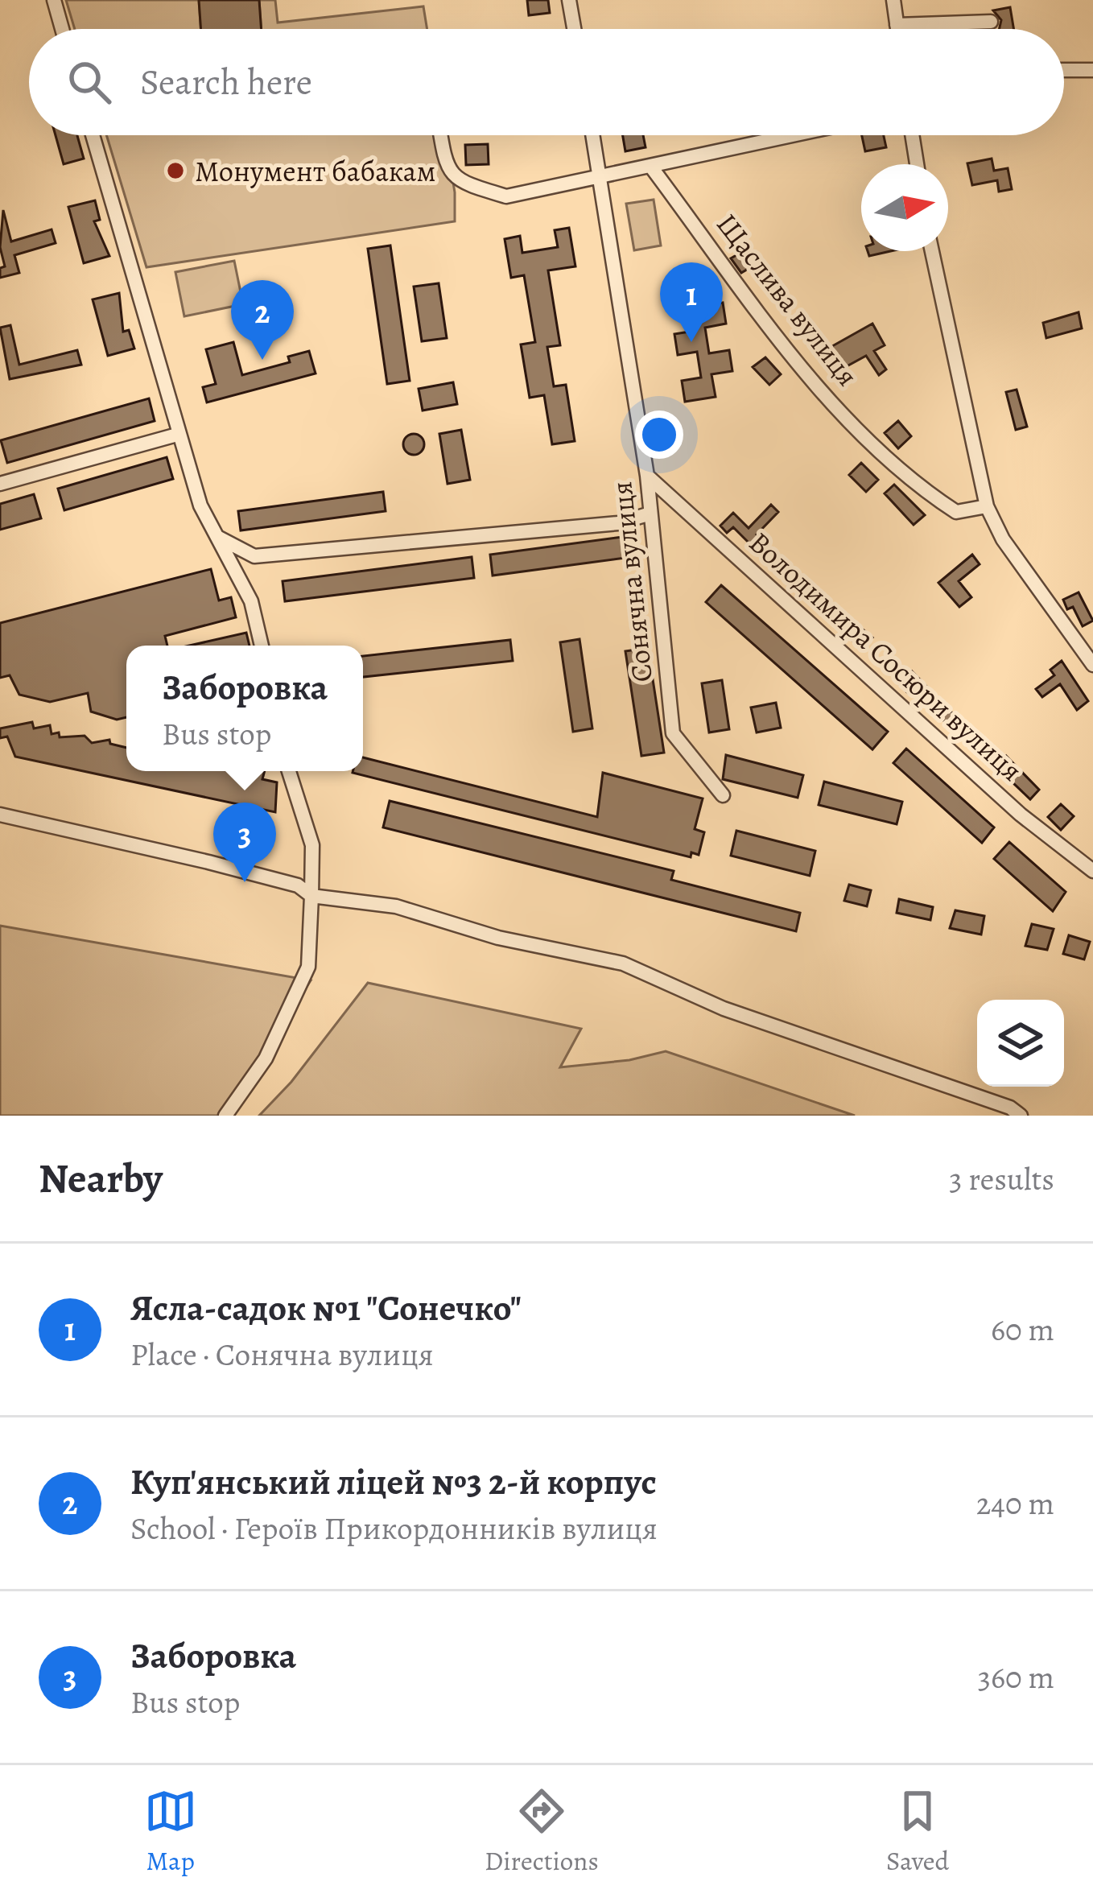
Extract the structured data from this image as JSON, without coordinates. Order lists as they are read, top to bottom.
{
  "streets": {
    "street": ["Щаслива вулиця", "Сонячна вулиця", "Володимира Сосюри вулиця"]
  },
  "crossings": [
    ["Сонячна вулиця", "Володимира Сосюри вулиця"]
  ],
  "places": ["Монумент бабакам"],
  "north": "right",
  "page": {
    "search": "Search here",
    "pins": ["1", "2", "3"],
    "popup": ["Заборовка", "Bus stop"],
    "heading": ["Nearby", "3 results"],
    "list": [
      {
        "mark": "1",
        "name": "Ясла-садок №1 \"Сонечко\"",
        "note": "Place · Сонячна вулиця",
        "value": "60 m"
      },
      {
        "mark": "2",
        "name": "Куп'янський ліцей №3 2-й корпус",
        "note": "School · Героїв Прикордонників вулиця",
        "value": "240 m"
      },
      {
        "mark": "3",
        "name": "Заборовка",
        "note": "Bus stop",
        "value": "360 m"
      }
    ],
    "nav": ["Map", "Directions", "Saved"]
  }
}
